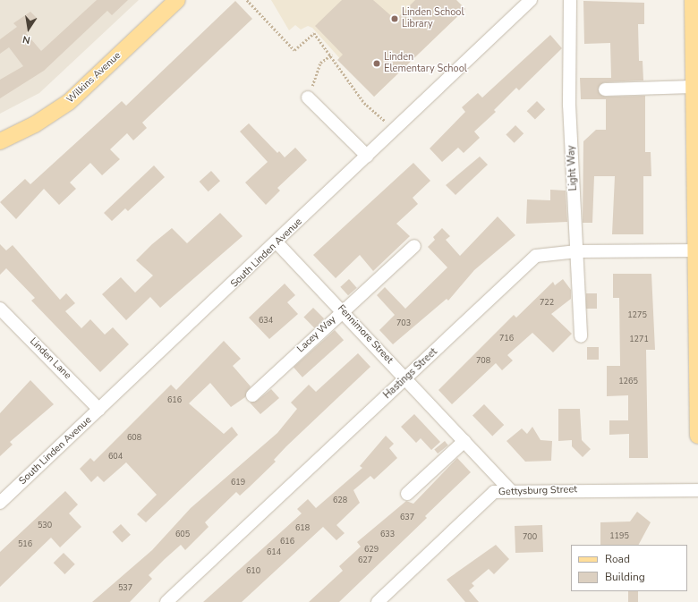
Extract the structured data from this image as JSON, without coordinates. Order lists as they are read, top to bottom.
{
  "streets": {
    "main road": ["Wilkins Avenue"],
    "street": [
      "Light Way",
      "South Linden Avenue",
      "Lacey Way",
      "Fennimore Street",
      "Linden Lane",
      "Hastings Street",
      "Gettysburg Street"
    ]
  },
  "crossings": [
    ["Light Way", "Hastings Street"],
    ["South Linden Avenue", "Fennimore Street"],
    ["South Linden Avenue", "Linden Lane"],
    ["Lacey Way", "Fennimore Street"],
    ["Fennimore Street", "Hastings Street"],
    ["Fennimore Street", "Gettysburg Street"]
  ],
  "places": ["Linden School Library", "Linden Elementary School"],
  "house_numbers": [
    "722",
    "1275",
    "634",
    "703",
    "716",
    "1271",
    "708",
    "1265",
    "616",
    "608",
    "604",
    "619",
    "628",
    "637",
    "530",
    "618",
    "605",
    "633",
    "1195",
    "700",
    "616",
    "516",
    "629",
    "614",
    "627",
    "610",
    "537"
  ],
  "legend": ["Road", "Building"],
  "north": "bottom"
}
